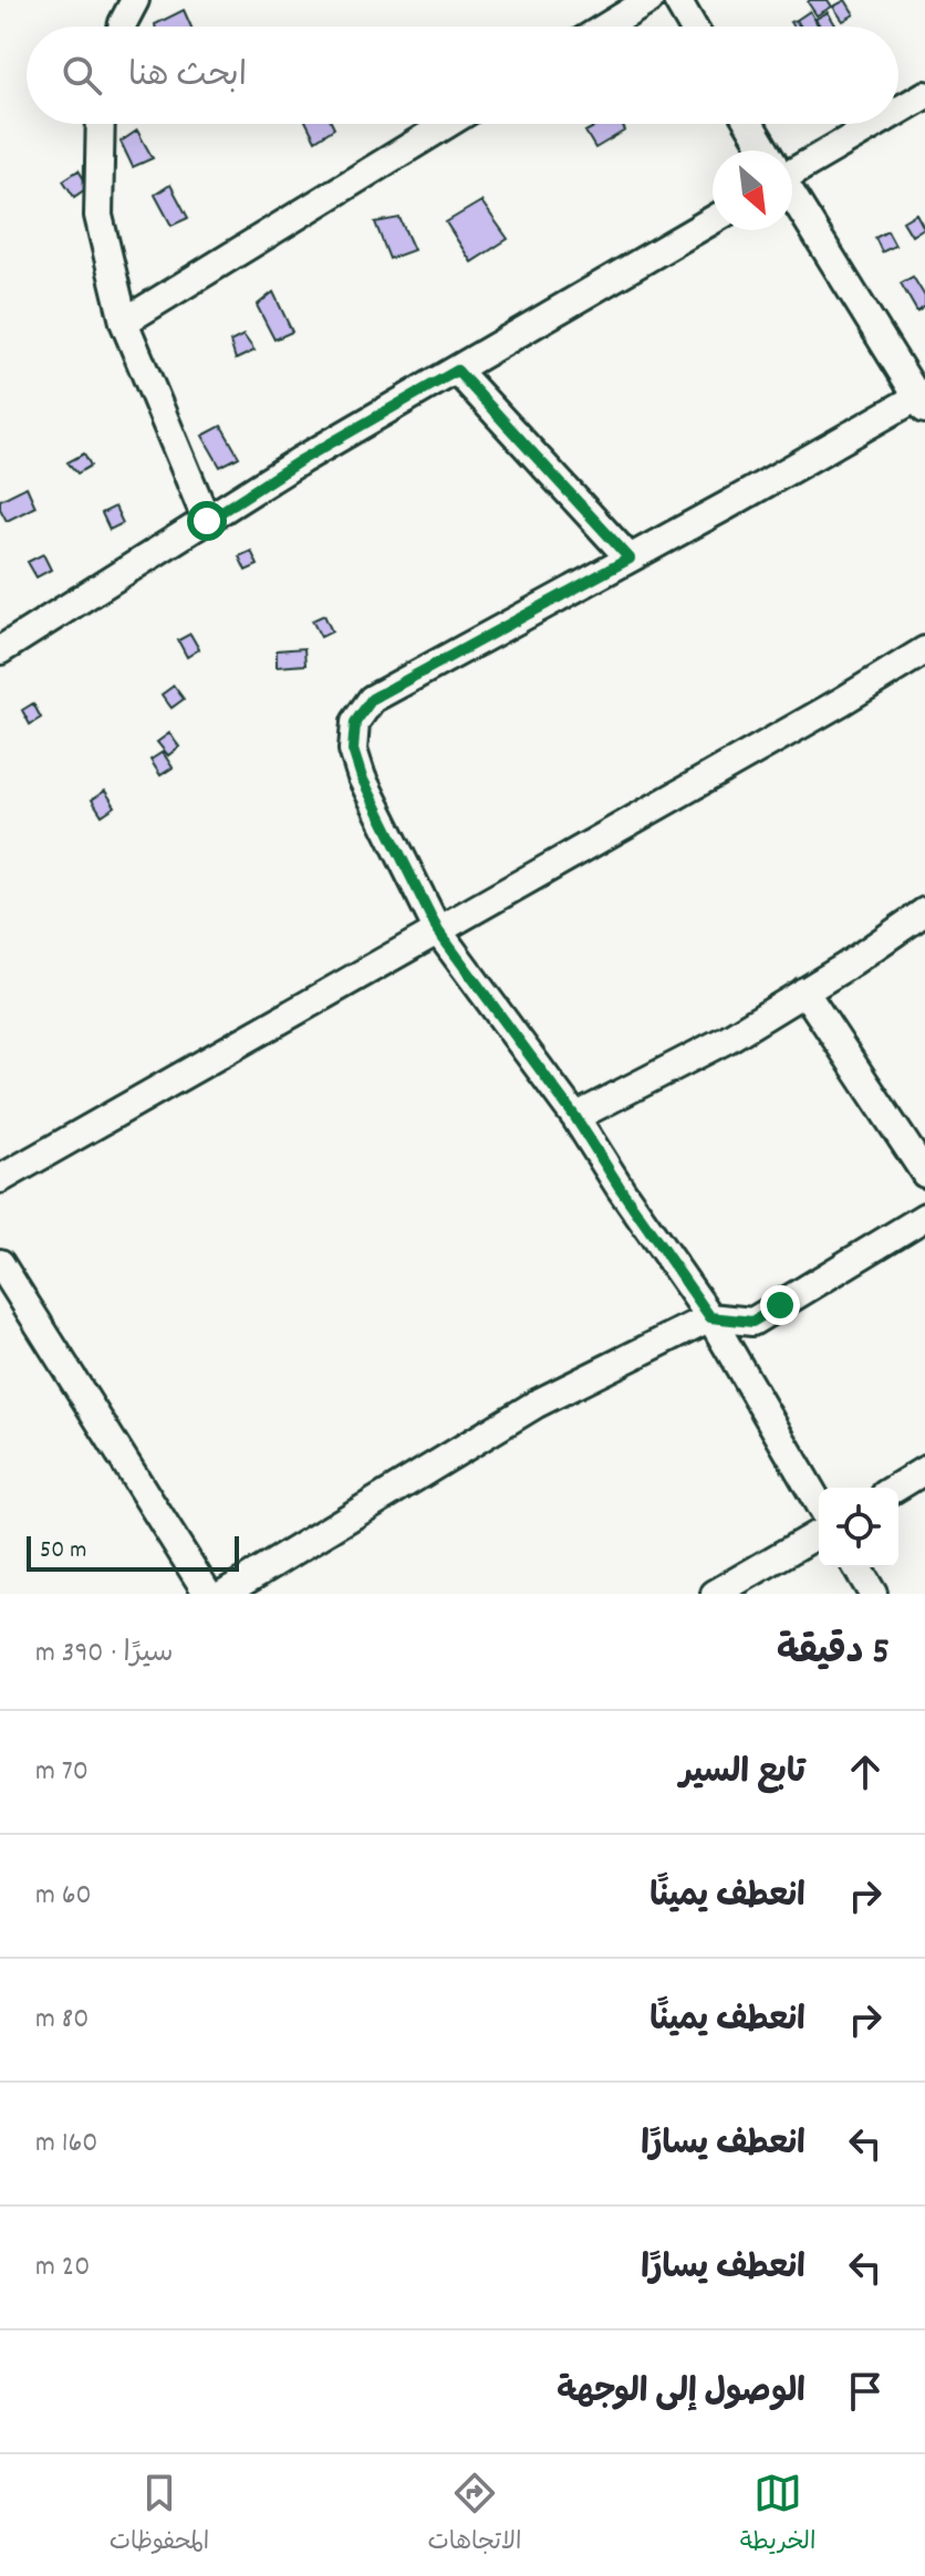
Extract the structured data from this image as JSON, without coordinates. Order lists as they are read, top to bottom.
{
  "scale_bar": "50 m",
  "north": "bottom right",
  "page": {
    "search": "ابحث هنا",
    "scale": "50 m",
    "heading": ["5 دقيقة", "سيرًا · 390 m"],
    "list": [
      ["تابع السير", "70 m"],
      ["انعطف يمينًا", "60 m"],
      ["انعطف يمينًا", "80 m"],
      ["انعطف يسارًا", "160 m"],
      ["انعطف يسارًا", "20 m"],
      "الوصول إلى الوجهة"
    ],
    "nav": ["الخريطة", "الاتجاهات", "المحفوظات"]
  }
}
